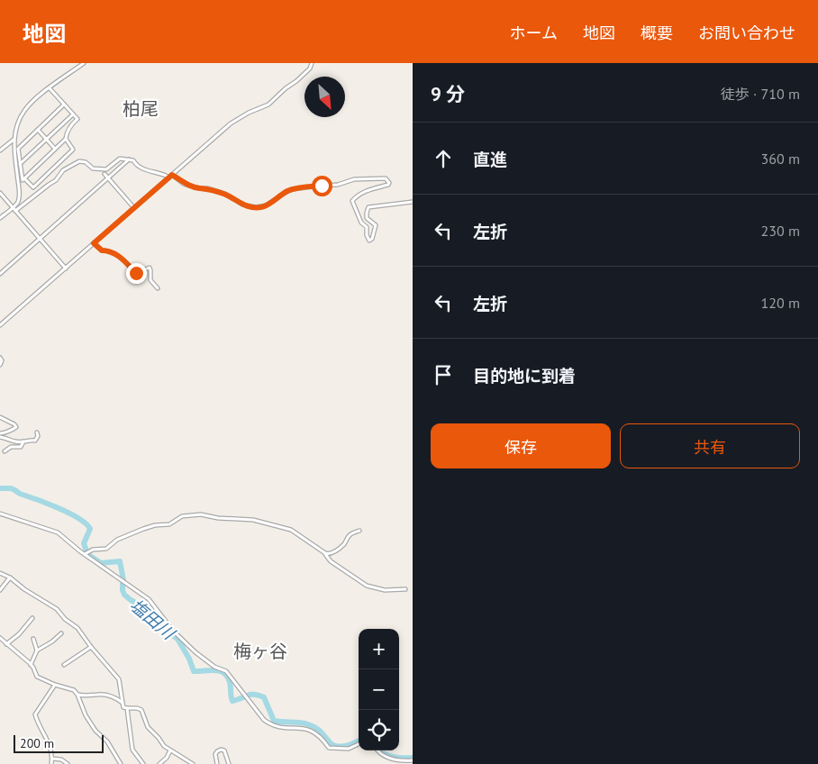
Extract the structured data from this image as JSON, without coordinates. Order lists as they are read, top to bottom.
{
  "districts": ["柏尾", "梅ヶ谷"],
  "water": ["塩田川"],
  "scale_bar": "200 m",
  "north": "bottom right",
  "page": {
    "header": "地図",
    "nav": [
      "ホーム",
      "地図",
      "概要",
      "お問い合わせ"
    ],
    "heading": ["9 分", "徒歩 · 710 m"],
    "list": [
      ["直進", "360 m"],
      ["左折", "230 m"],
      ["左折", "120 m"],
      "目的地に到着"
    ],
    "buttons": ["保存", "共有"],
    "map_buttons": ["+", "−"],
    "scale": "200 m"
  }
}
